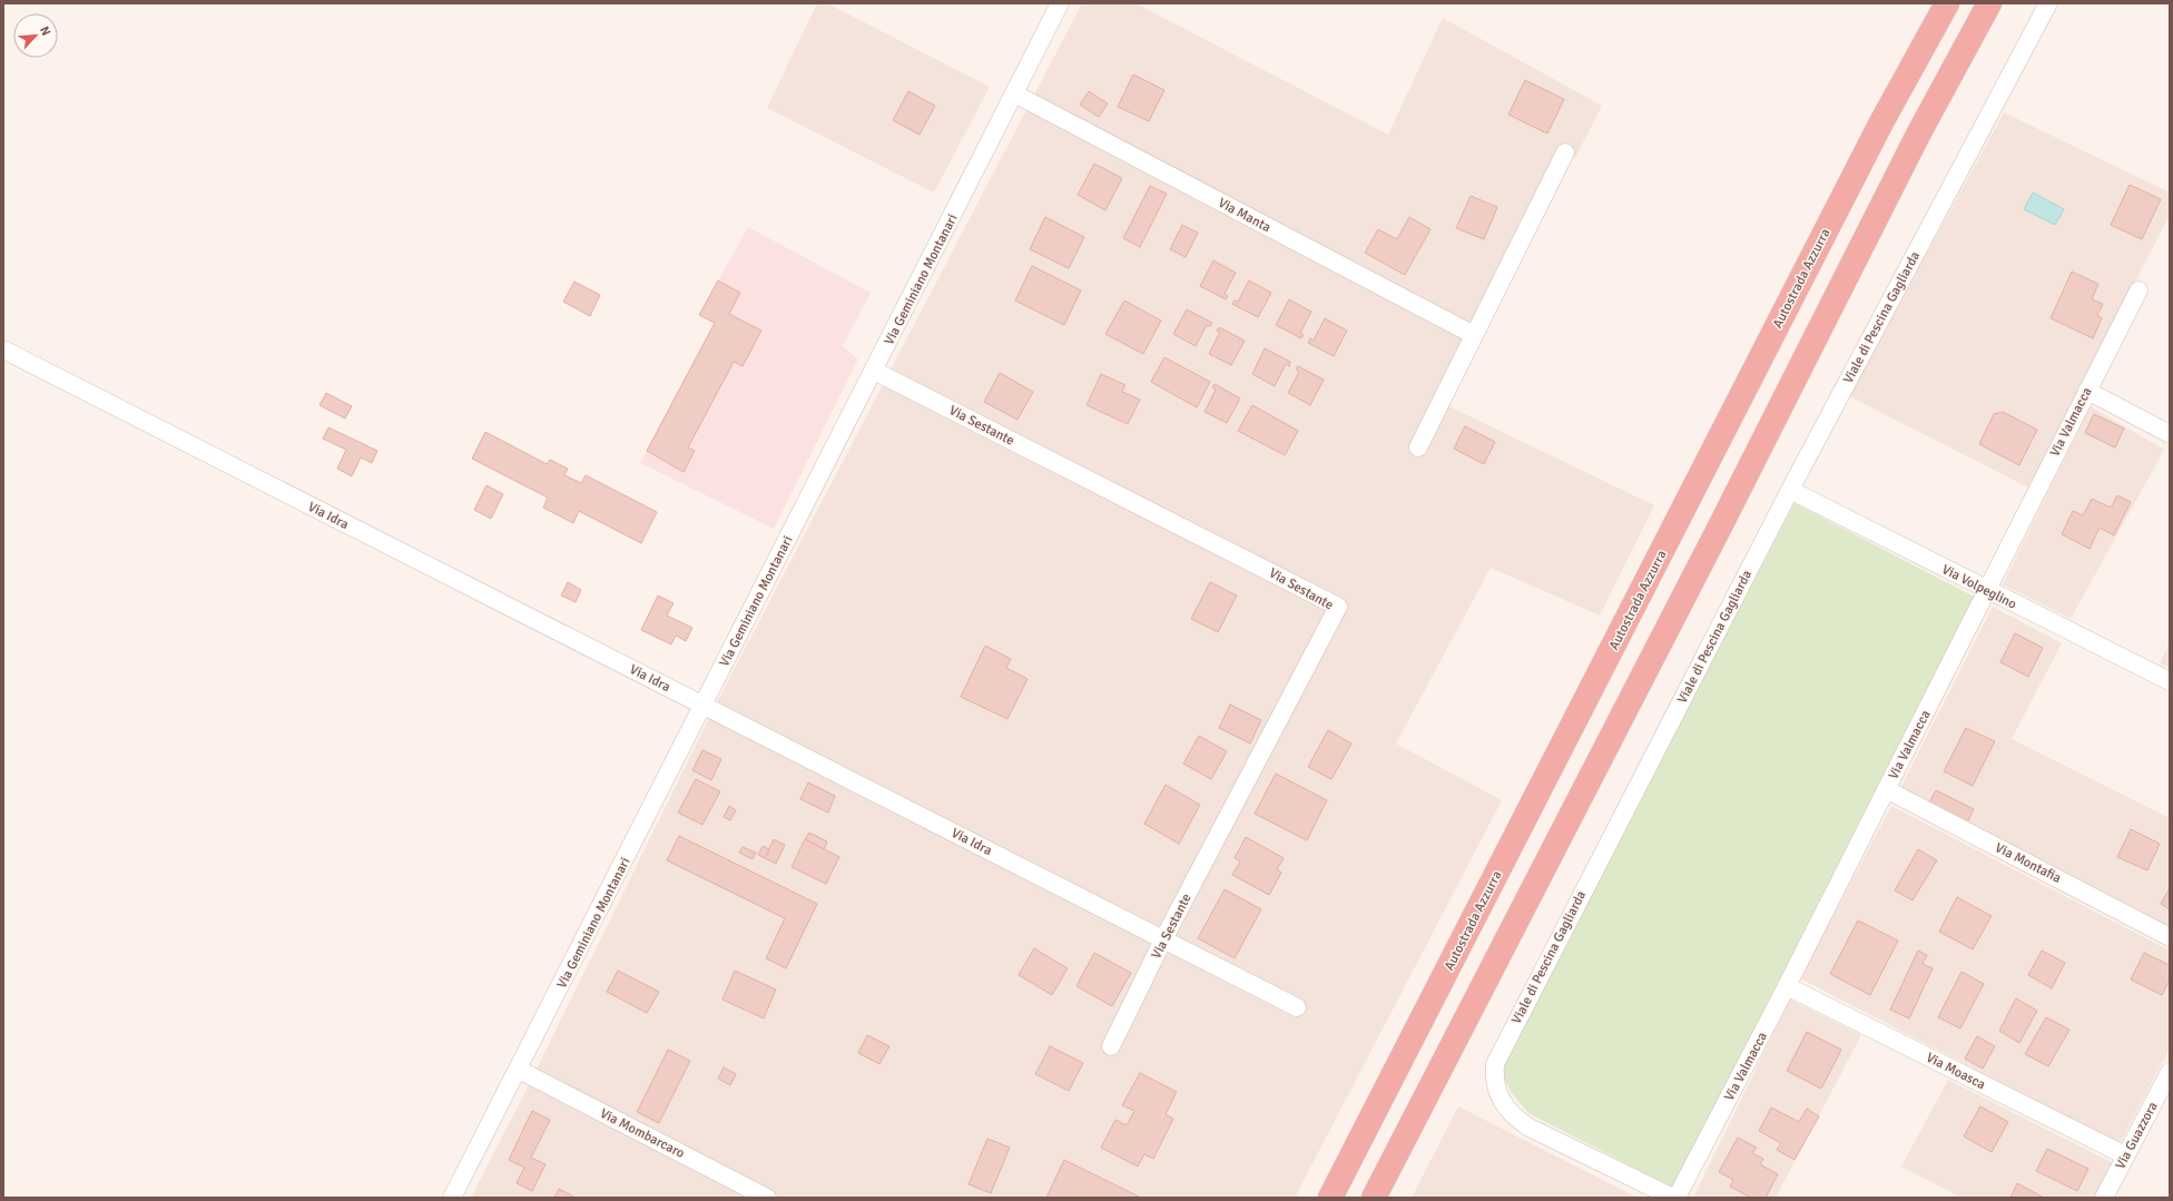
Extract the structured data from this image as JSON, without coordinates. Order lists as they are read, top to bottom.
{
  "streets": {
    "highway": ["Autostrada Azzurra"],
    "street": [
      "Via Manta",
      "Via Geminiano Montanari",
      "Viale di Pescina Gagliarda",
      "Via Valmacca",
      "Via Sestante",
      "Via Idra",
      "Via Volpeglino",
      "Via Montafia",
      "Via Moasca",
      "Via Mombarcaro",
      "Via Guazzora"
    ]
  },
  "crossings": [
    ["Via Manta", "Via Geminiano Montanari"],
    ["Via Geminiano Montanari", "Via Sestante"],
    ["Via Geminiano Montanari", "Via Idra"],
    ["Via Geminiano Montanari", "Via Mombarcaro"],
    ["Viale di Pescina Gagliarda", "Via Volpeglino"],
    ["Via Valmacca", "Via Volpeglino"],
    ["Via Valmacca", "Via Montafia"],
    ["Via Valmacca", "Via Moasca"],
    ["Via Sestante", "Via Idra"],
    ["Via Moasca", "Via Guazzora"]
  ],
  "north": "top right"
}
